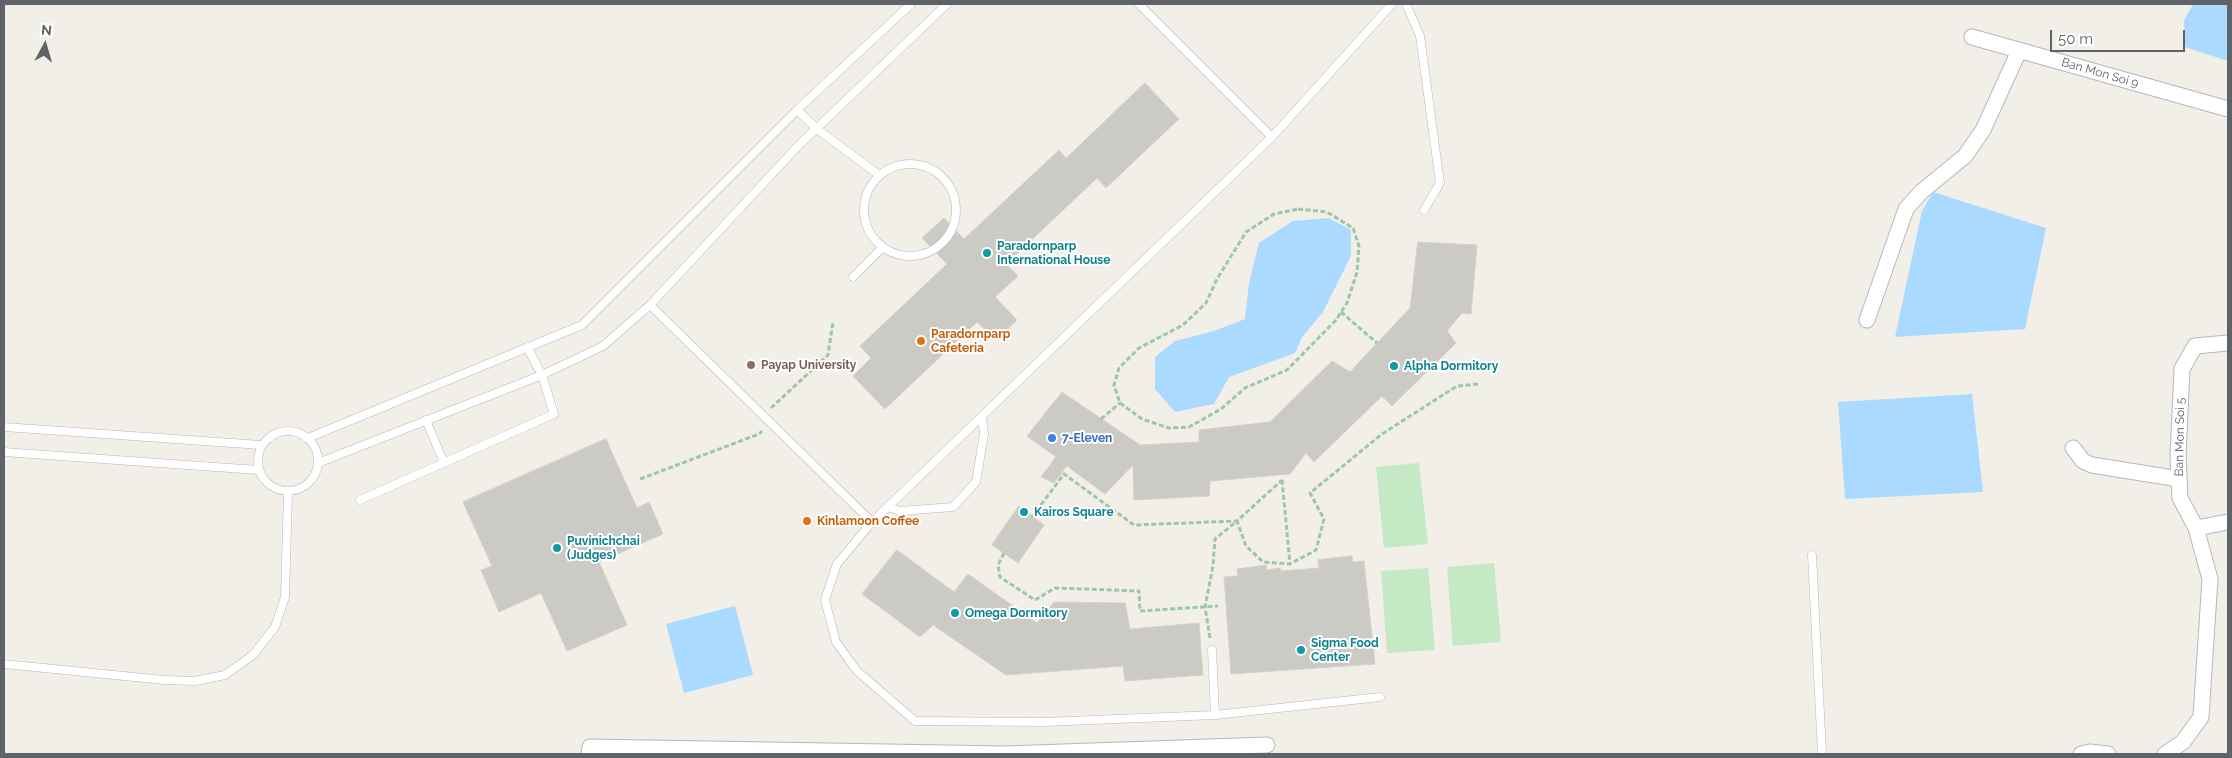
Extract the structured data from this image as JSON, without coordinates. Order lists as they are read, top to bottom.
{
  "streets": {
    "street": ["Ban Mon Soi 9", "Ban Mon Soi 5"]
  },
  "places": [
    "Paradornparp International House",
    "Paradornparp Cafeteria",
    "Payap University",
    "Alpha Dormitory",
    "7-Eleven",
    "Kairos Square",
    "Kinlamoon Coffee",
    "Puvinichchai (Judges)",
    "Omega Dormitory",
    "Sigma Food Center"
  ],
  "scale_bar": "50 m",
  "north": "top"
}
